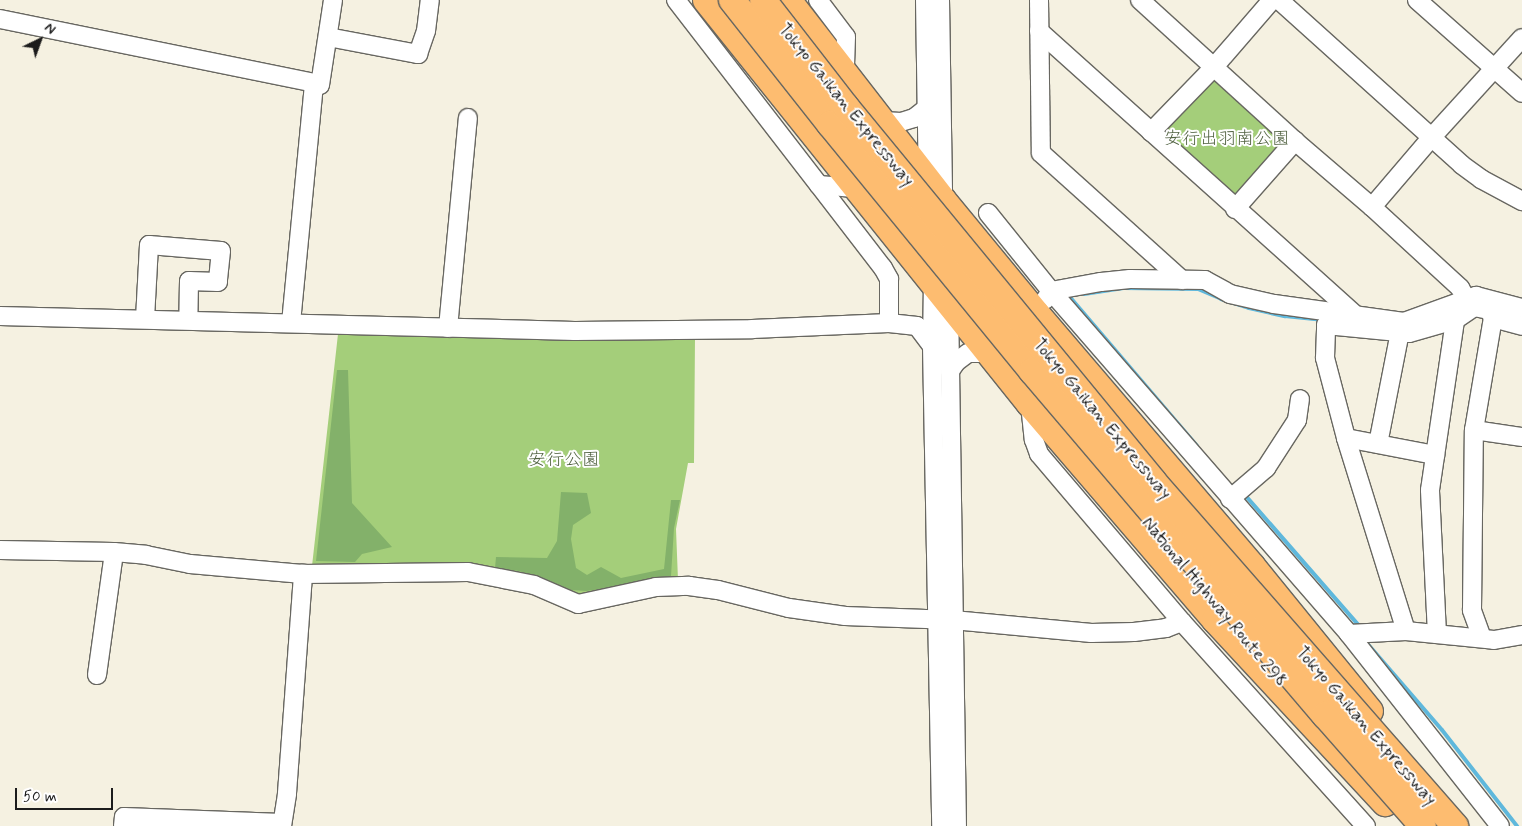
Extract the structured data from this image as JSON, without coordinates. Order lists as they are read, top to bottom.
{
  "streets": {
    "highway": ["Tokyo Gaikan Expressway", "National Highway Route 298"]
  },
  "parks": ["安行出羽南公園", "安行公園"],
  "scale_bar": "50 m",
  "north": "top right"
}
